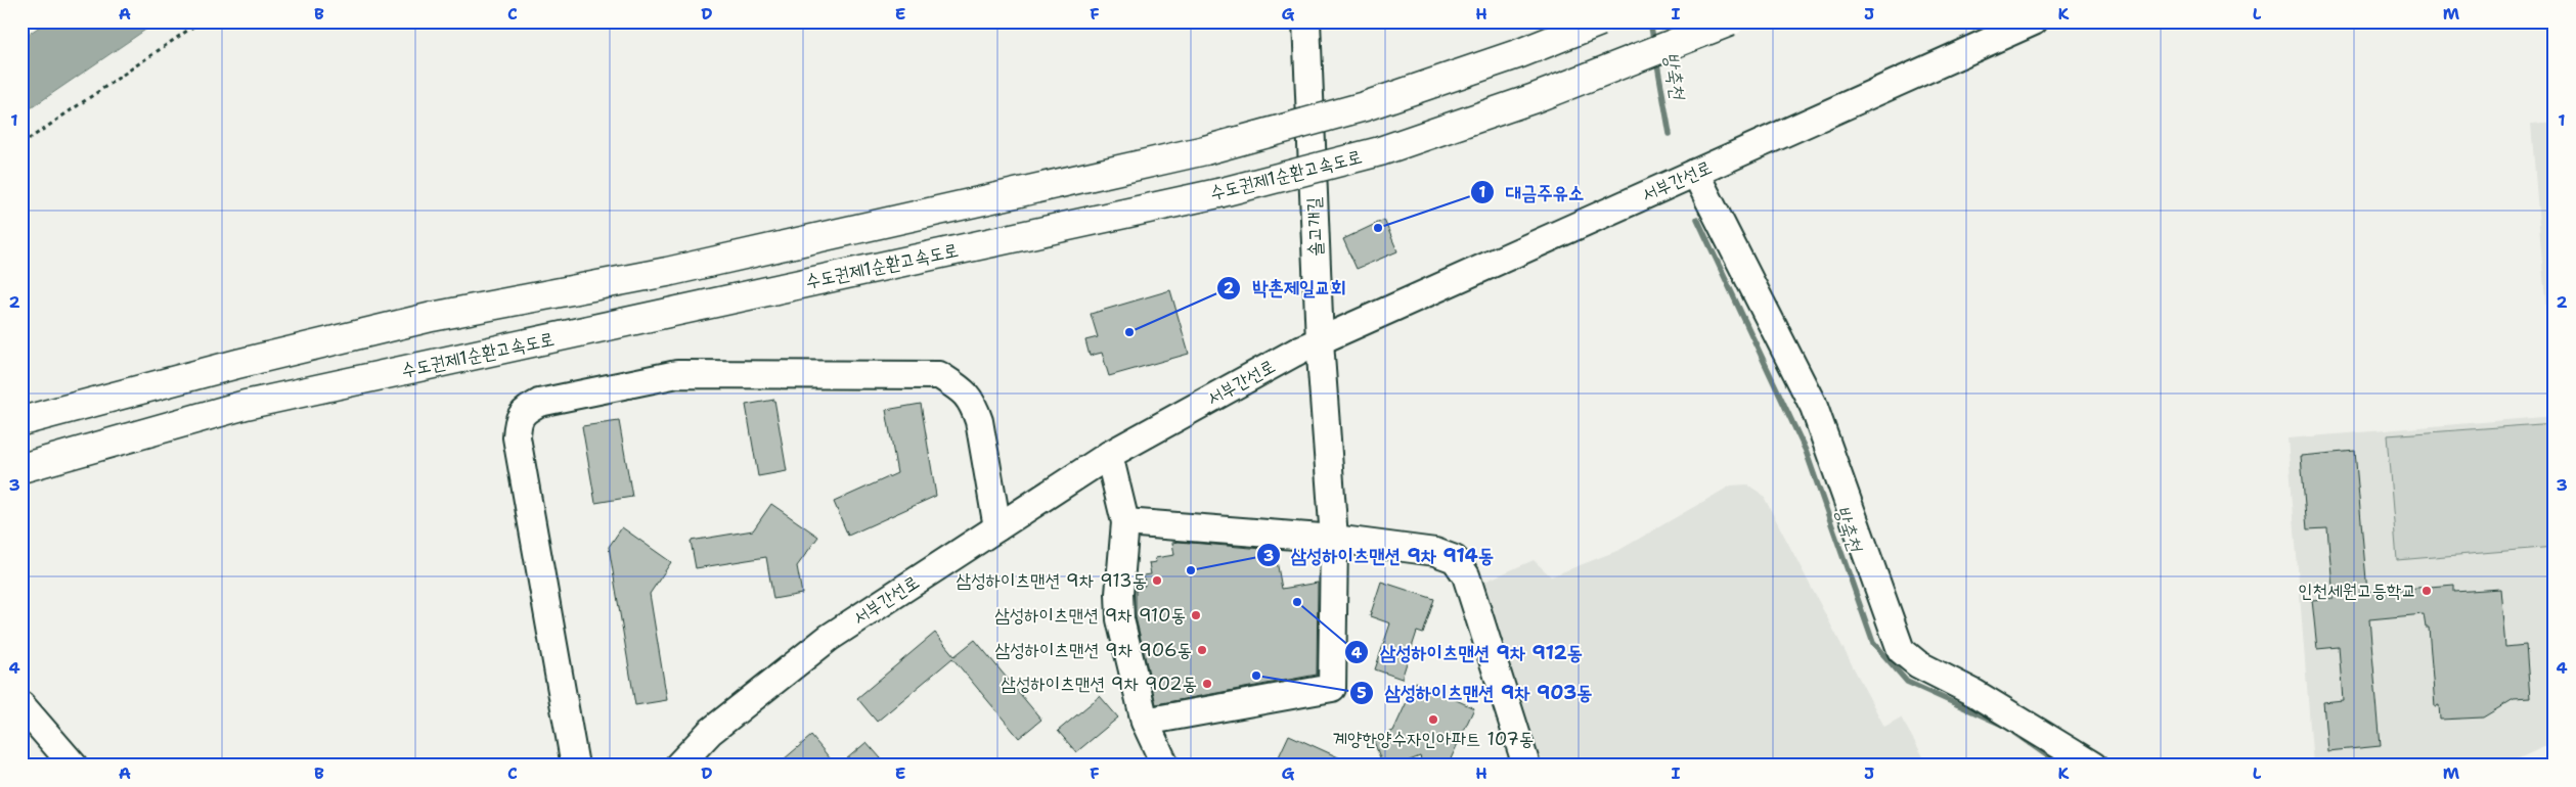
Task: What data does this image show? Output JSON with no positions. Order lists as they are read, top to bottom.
{
  "streets": {
    "highway": ["수도권제1순환고속도로"],
    "street": ["서부간선로", "솔고개길"]
  },
  "crossings": [
    ["서부간선로", "솔고개길"]
  ],
  "water": ["방축천"],
  "places": [
    "대금주유소",
    "박촌제일교회",
    "삼성하이츠맨션 9차 914동",
    "삼성하이츠맨션 9차 913동",
    "인천세원고등학교",
    "삼성하이츠맨션 9차 912동",
    "삼성하이츠맨션 9차 910동",
    "삼성하이츠맨션 9차 906동",
    "삼성하이츠맨션 9차 903동",
    "삼성하이츠맨션 9차 902동",
    "계양한양수자인아파트 107동"
  ],
  "grid": {
    "columns": [
      "A",
      "B",
      "C",
      "D",
      "E",
      "F",
      "G",
      "H",
      "I",
      "J",
      "K",
      "L",
      "M"
    ],
    "rows": [
      "1",
      "2",
      "3",
      "4"
    ]
  }
}
